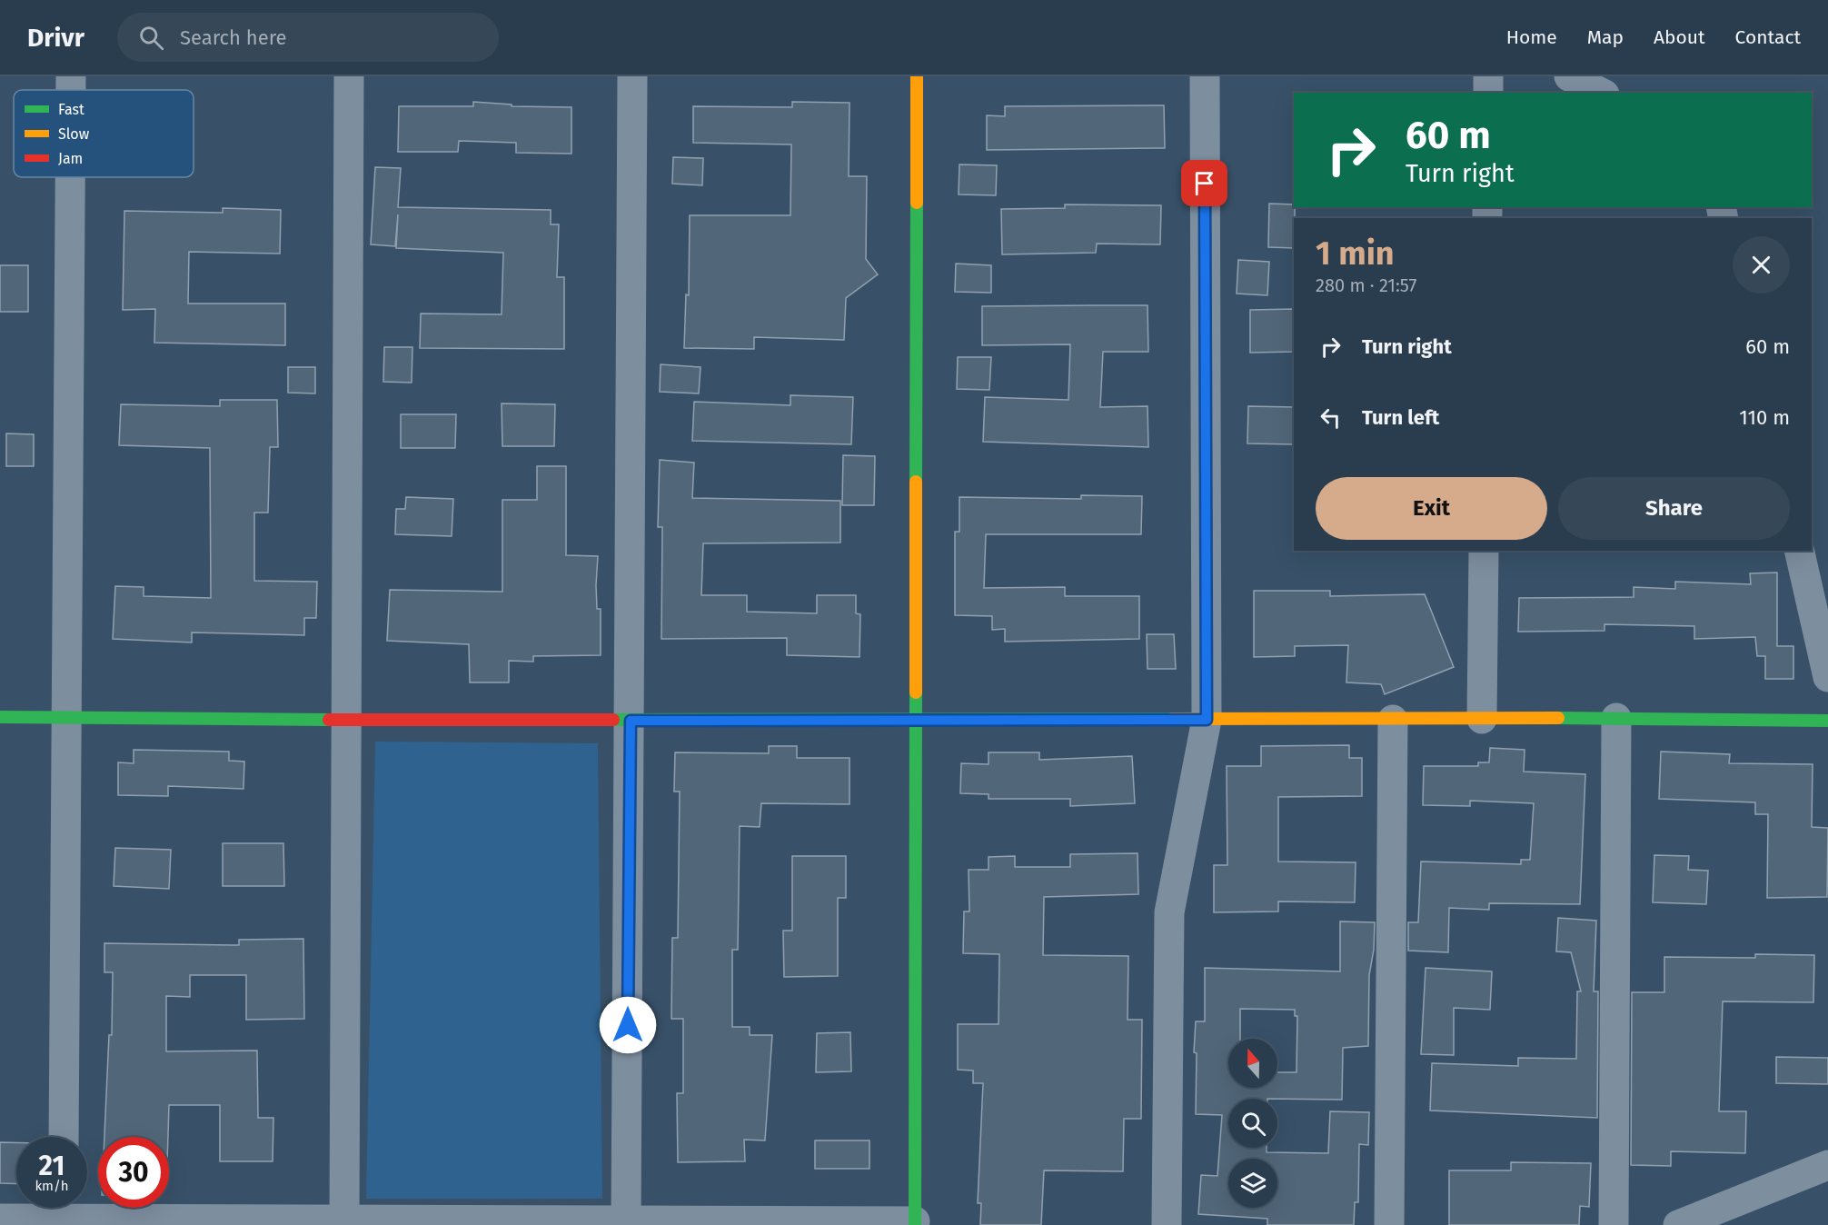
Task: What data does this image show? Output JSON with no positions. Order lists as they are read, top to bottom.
{
  "legend": ["Fast", "Slow", "Jam"],
  "north": "top",
  "page": {
    "header": "Drivr",
    "search": "Search here",
    "nav": [
      "Home",
      "Map",
      "About",
      "Contact"
    ],
    "turn": ["60 m", "Turn right"],
    "heading": ["1 min", "280 m · 21:57"],
    "list": [
      {
        "name": "Turn right",
        "value": "60 m"
      },
      {
        "name": "Turn left",
        "value": "110 m"
      }
    ],
    "buttons": ["Exit", "Share"],
    "speed": "21 km/h",
    "limit": "30"
  }
}
